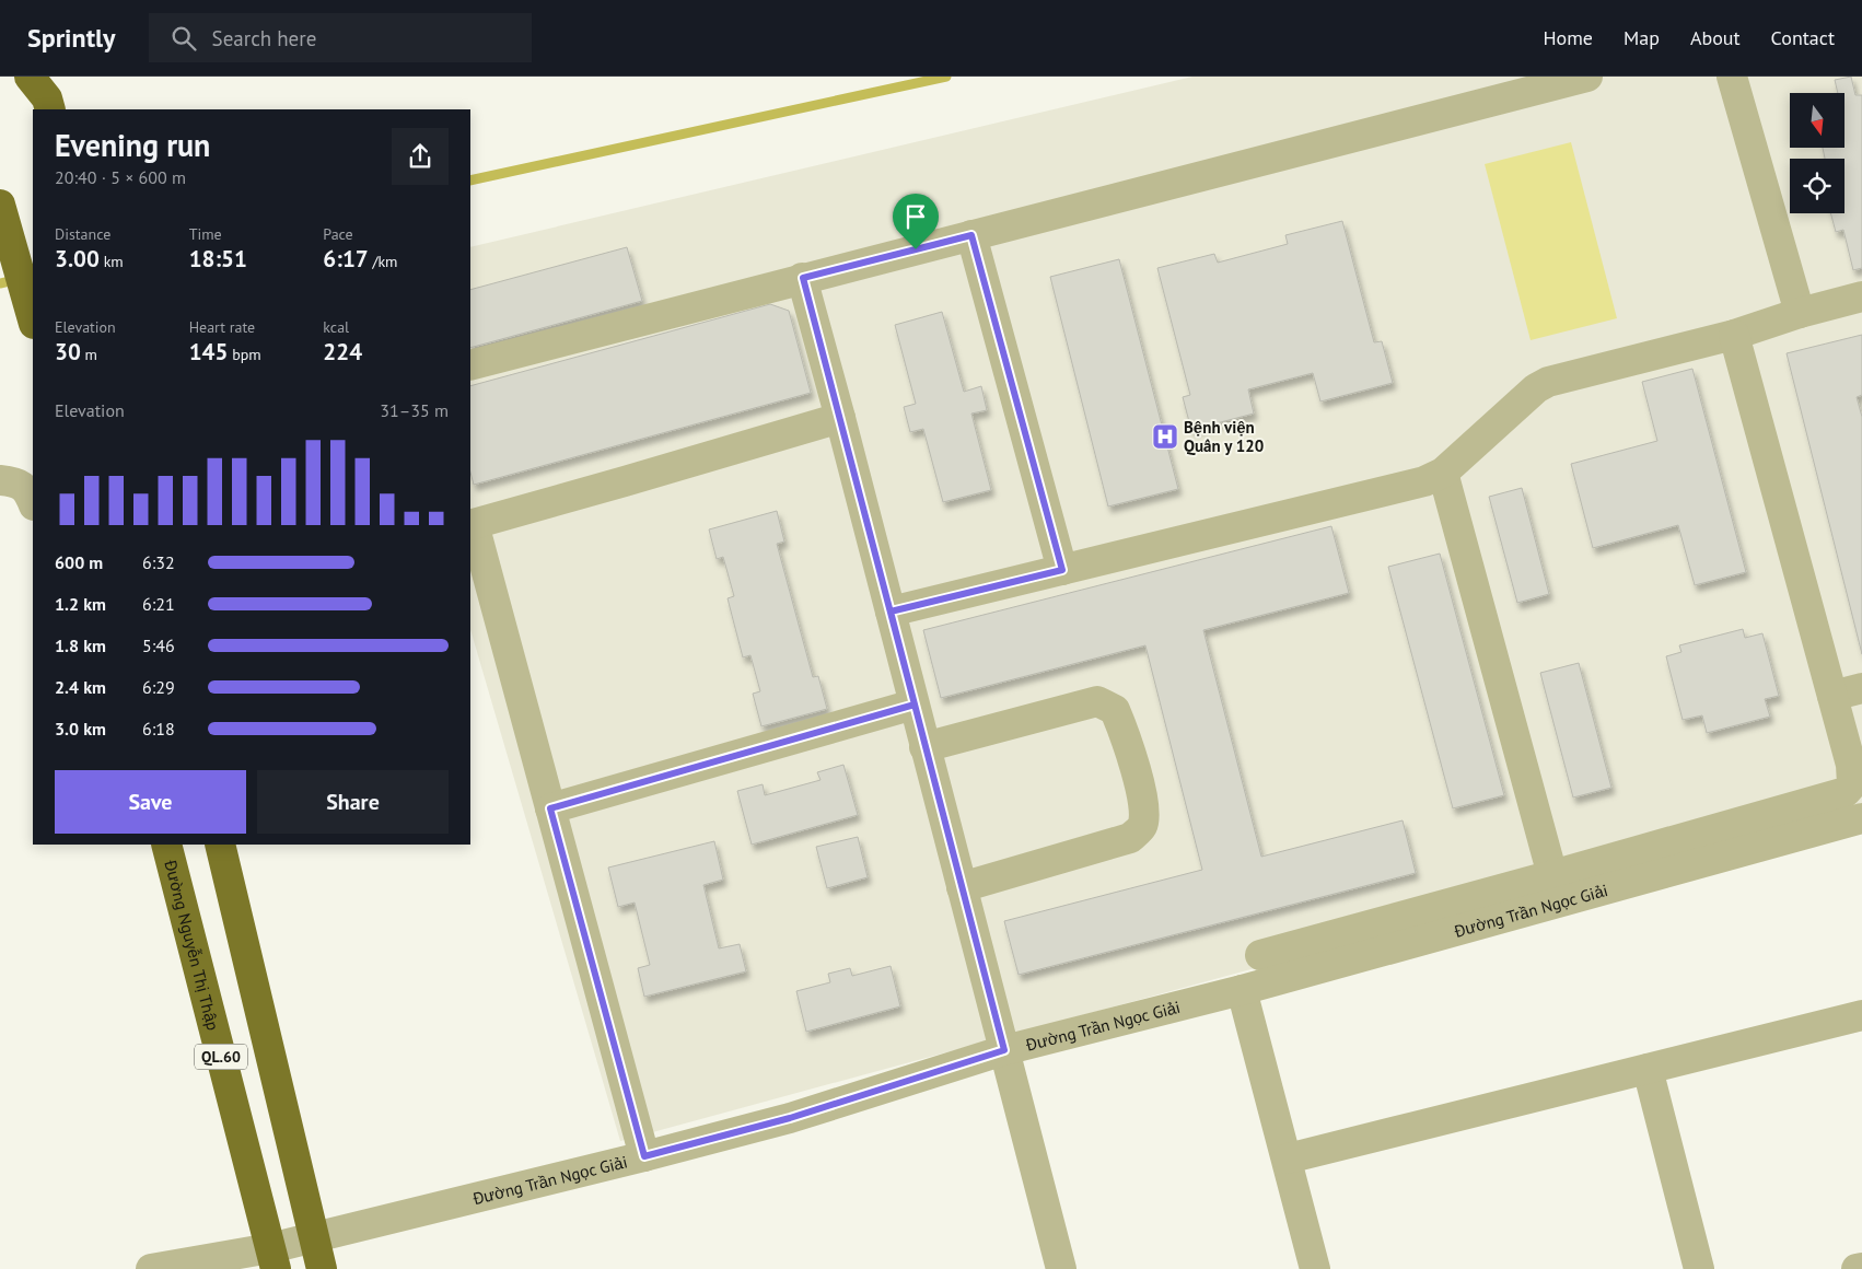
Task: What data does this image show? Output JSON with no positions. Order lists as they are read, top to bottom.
{
  "streets": {
    "highway": ["Đường Nguyễn Thị Thập", "QL.60"],
    "street": ["Đường Trần Ngọc Giải"]
  },
  "crossings": [
    ["Đường Trần Ngọc Giải", "Đường Nguyễn Thị Thập"],
    ["Đường Trần Ngọc Giải", "QL.60"]
  ],
  "places": {
    "hospital": ["Bệnh viện Quân y 120"]
  },
  "north": "bottom",
  "page": {
    "header": "Sprintly",
    "search": "Search here",
    "nav": [
      "Home",
      "Map",
      "About",
      "Contact"
    ],
    "heading": ["Evening run", "20:40 · 5 × 600 m"],
    "stats": [
      ["Distance", "3.00 km"],
      ["Time", "18:51"],
      ["Pace", "6:17 /km"],
      ["Elevation", "30 m"],
      ["Heart rate", "145 bpm"],
      ["kcal", "224"]
    ],
    "chart": ["Elevation", "31–35 m"],
    "list": [
      {
        "name": "600 m",
        "note": "6:32"
      },
      {
        "name": "1.2 km",
        "note": "6:21"
      },
      {
        "name": "1.8 km",
        "note": "5:46"
      },
      {
        "name": "2.4 km",
        "note": "6:29"
      },
      {
        "name": "3.0 km",
        "note": "6:18"
      }
    ],
    "buttons": ["Save", "Share"]
  }
}
